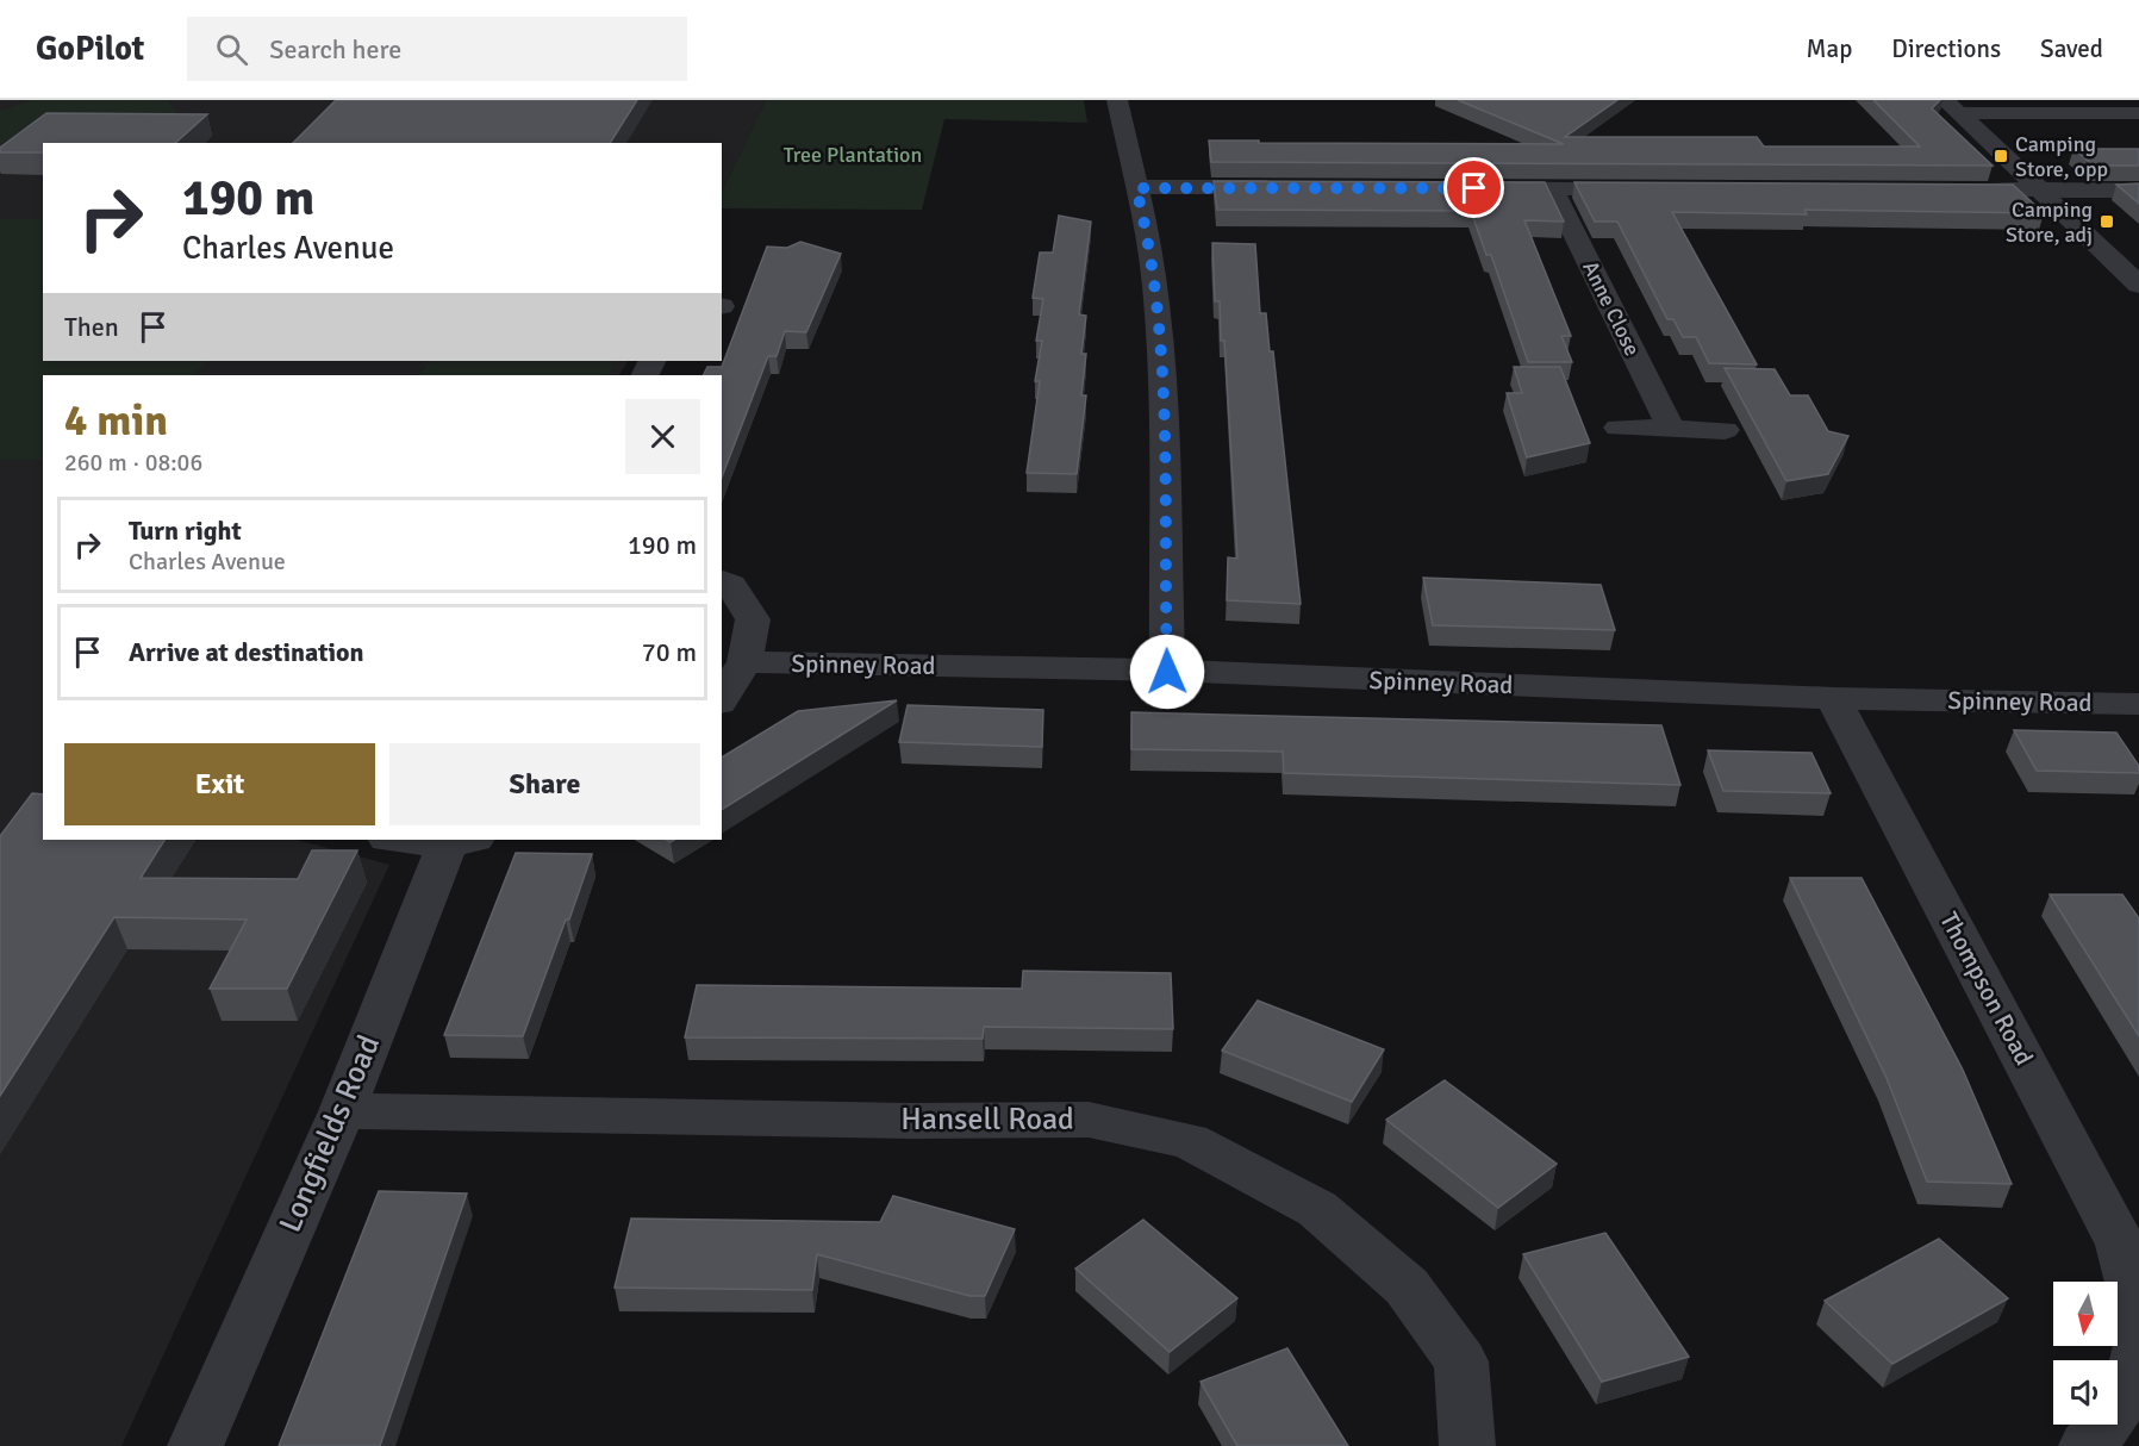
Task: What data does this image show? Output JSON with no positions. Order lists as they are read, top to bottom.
{
  "streets": {
    "street": [
      "Anne Close",
      "Spinney Road",
      "Thompson Road",
      "Hansell Road",
      "Longfields Road"
    ]
  },
  "crossings": [
    ["Spinney Road", "Thompson Road"],
    ["Hansell Road", "Longfields Road"]
  ],
  "parks": ["Tree Plantation"],
  "places": {
    "transit": ["Camping Store, opp", "Camping Store, adj"]
  },
  "north": "bottom",
  "page": {
    "header": "GoPilot",
    "search": "Search here",
    "nav": ["Map", "Directions", "Saved"],
    "turn": ["190 m", "Charles Avenue"],
    "then": "Then",
    "heading": ["4 min", "260 m · 08:06"],
    "list": [
      {
        "name": "Turn right",
        "note": "Charles Avenue",
        "value": "190 m"
      },
      {
        "name": "Arrive at destination",
        "value": "70 m"
      }
    ],
    "buttons": ["Exit", "Share"]
  }
}
